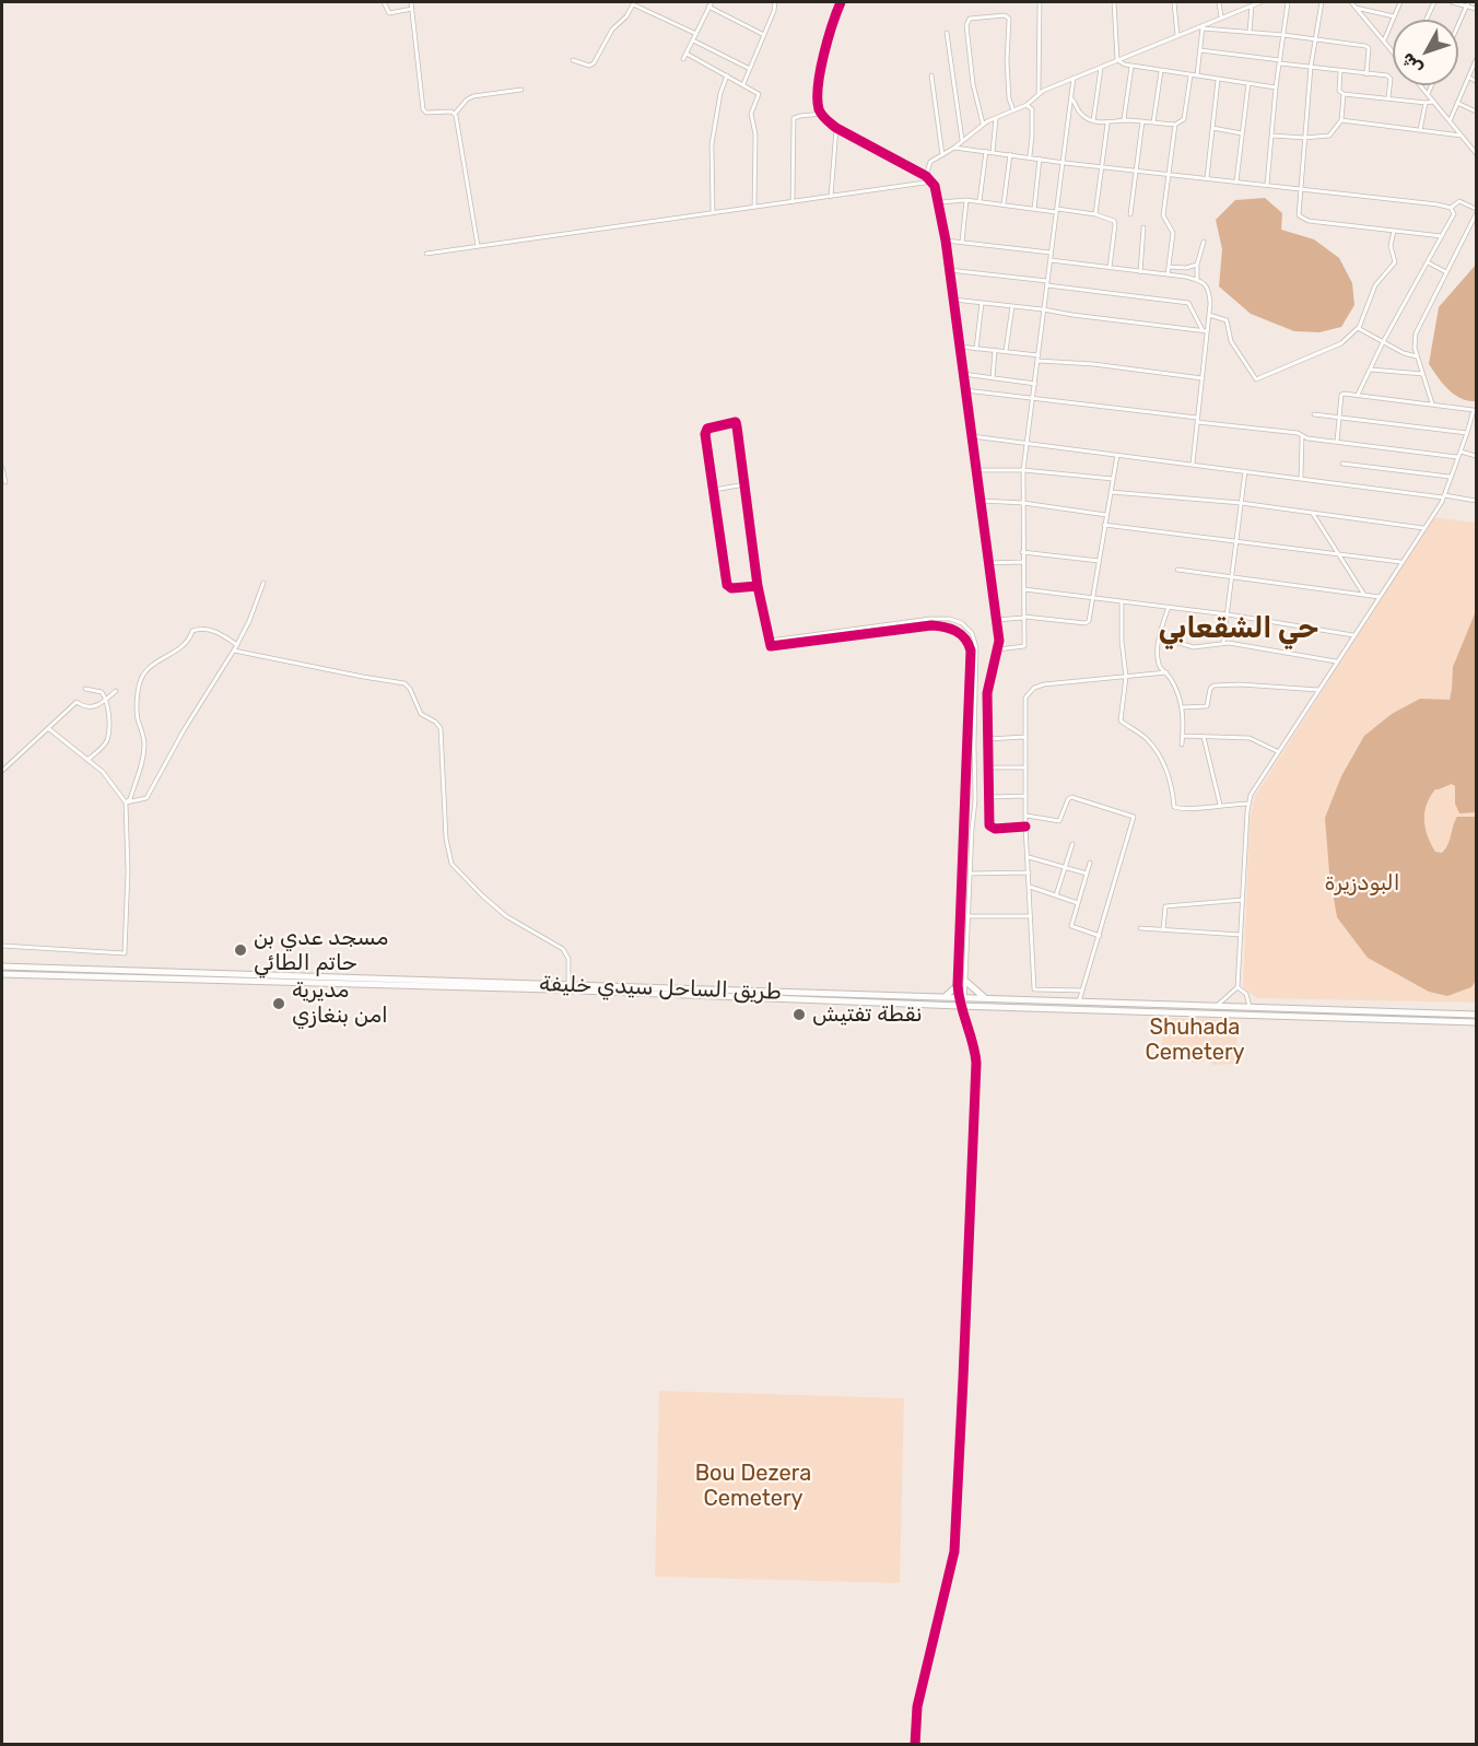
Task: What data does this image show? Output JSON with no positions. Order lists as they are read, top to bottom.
{
  "streets": {
    "highway": ["طريق الساحل سيدي خليفة"]
  },
  "districts": ["حي الشقعابي"],
  "parks": ["البودزيرة", "Shuhada Cemetery", "Bou Dezera Cemetery"],
  "places": ["مسجد عدي بن حاتم الطائي", "مديرية امن بنغازي", "نقطة تفتيش"],
  "north": "bottom left"
}
